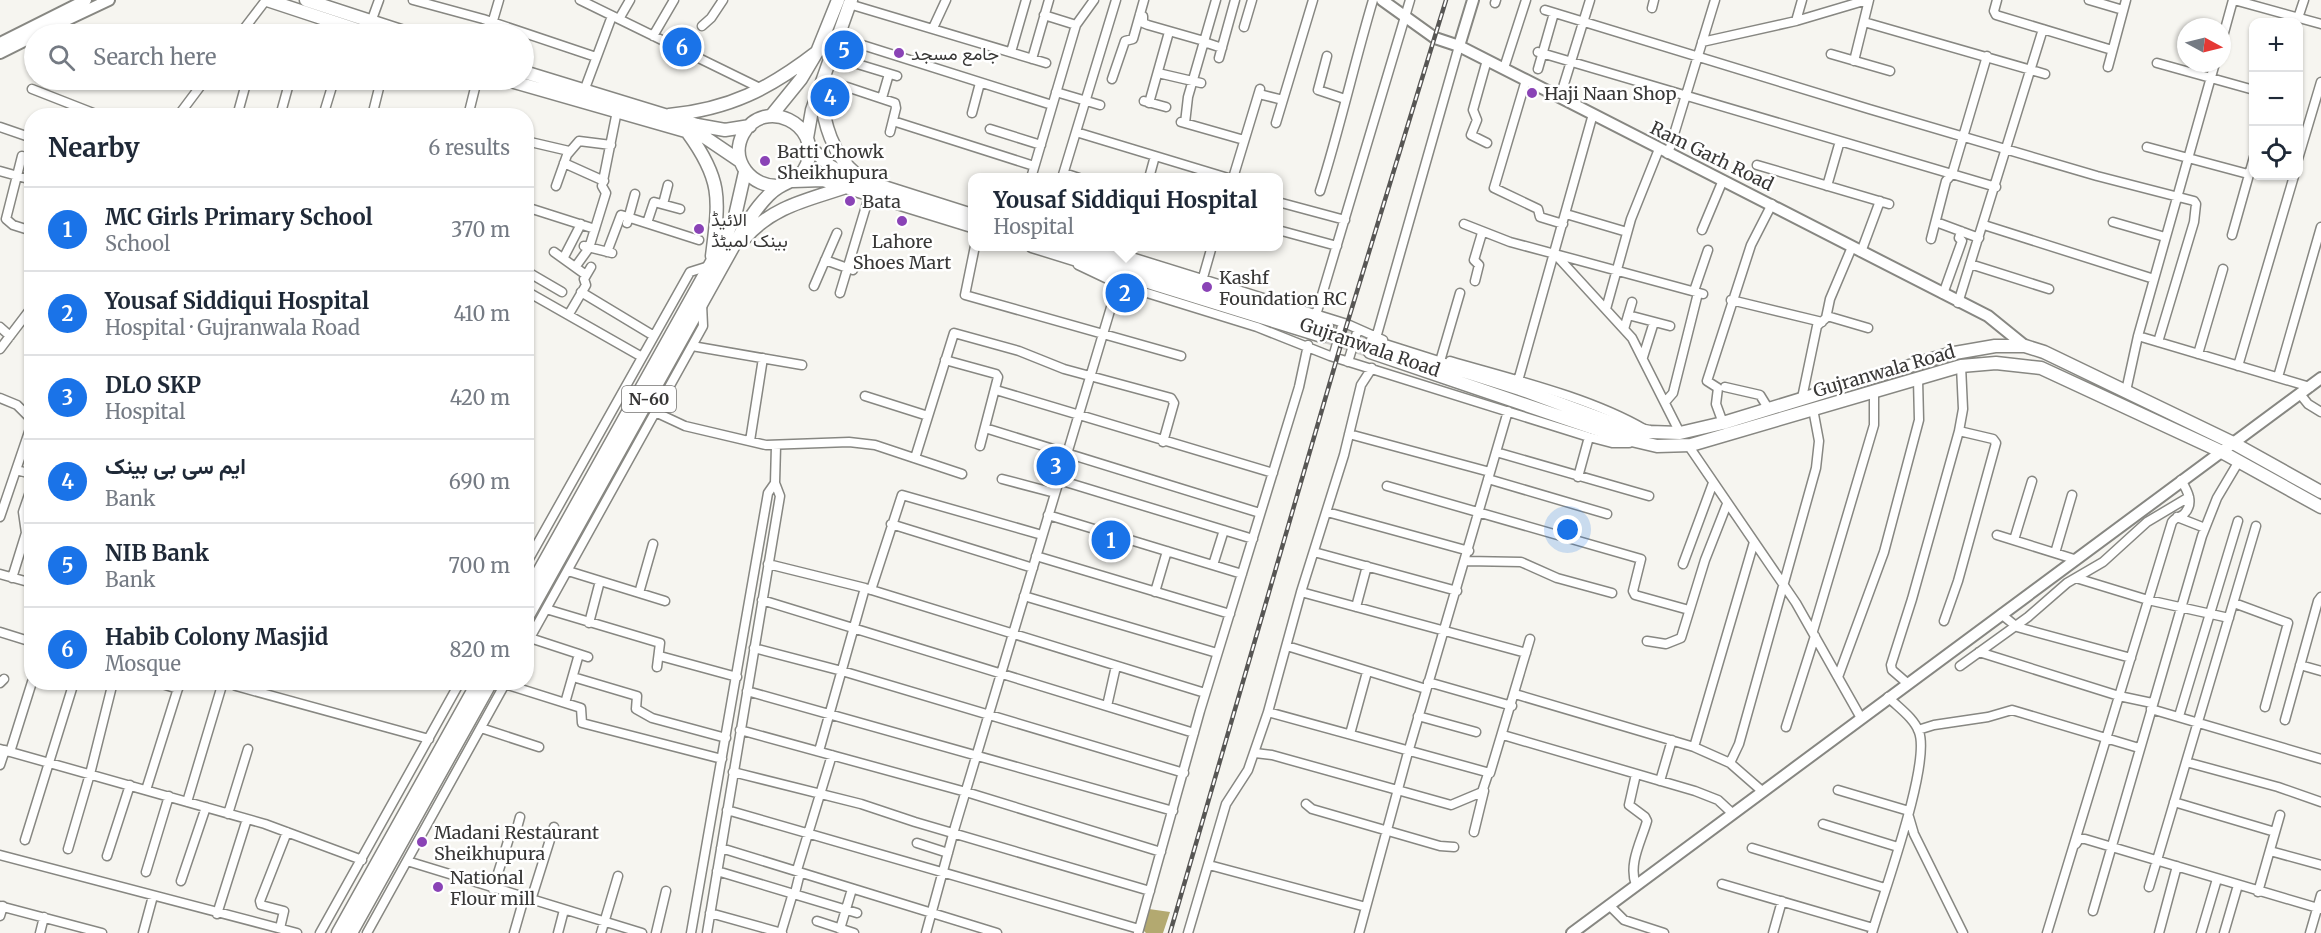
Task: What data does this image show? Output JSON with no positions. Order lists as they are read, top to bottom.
{
  "streets": {
    "highway": ["Gujranwala Road", "N-60"],
    "main road": ["Ram Garh Road"]
  },
  "crossings": [
    ["Ram Garh Road", "Gujranwala Road"]
  ],
  "places": [
    "جامع مسجد",
    "Haji Naan Shop",
    "Batti Chowk Sheikhupura",
    "Bata",
    "Lahore Shoes Mart",
    "الائیڈ بینک لمیٹڈ",
    "Kashf Foundation RC",
    "Madani Restaurant Sheikhupura",
    "National Flour mill"
  ],
  "north": "right",
  "page": {
    "map_buttons": ["+", "−"],
    "search": "Search here",
    "pins": [
      "6",
      "5",
      "4",
      "2",
      "3",
      "1"
    ],
    "heading": ["Nearby", "6 results"],
    "popup": ["Yousaf Siddiqui Hospital", "Hospital"],
    "list": [
      {
        "mark": "1",
        "name": "MC Girls Primary School",
        "note": "School",
        "value": "370 m"
      },
      {
        "mark": "2",
        "name": "Yousaf Siddiqui Hospital",
        "note": "Hospital · Gujranwala Road",
        "value": "410 m"
      },
      {
        "mark": "3",
        "name": "DLO SKP",
        "note": "Hospital",
        "value": "420 m"
      },
      {
        "mark": "4",
        "name": "ایم سی بی بینک",
        "note": "Bank",
        "value": "690 m"
      },
      {
        "mark": "5",
        "name": "NIB Bank",
        "note": "Bank",
        "value": "700 m"
      },
      {
        "mark": "6",
        "name": "Habib Colony Masjid",
        "note": "Mosque",
        "value": "820 m"
      }
    ]
  }
}
